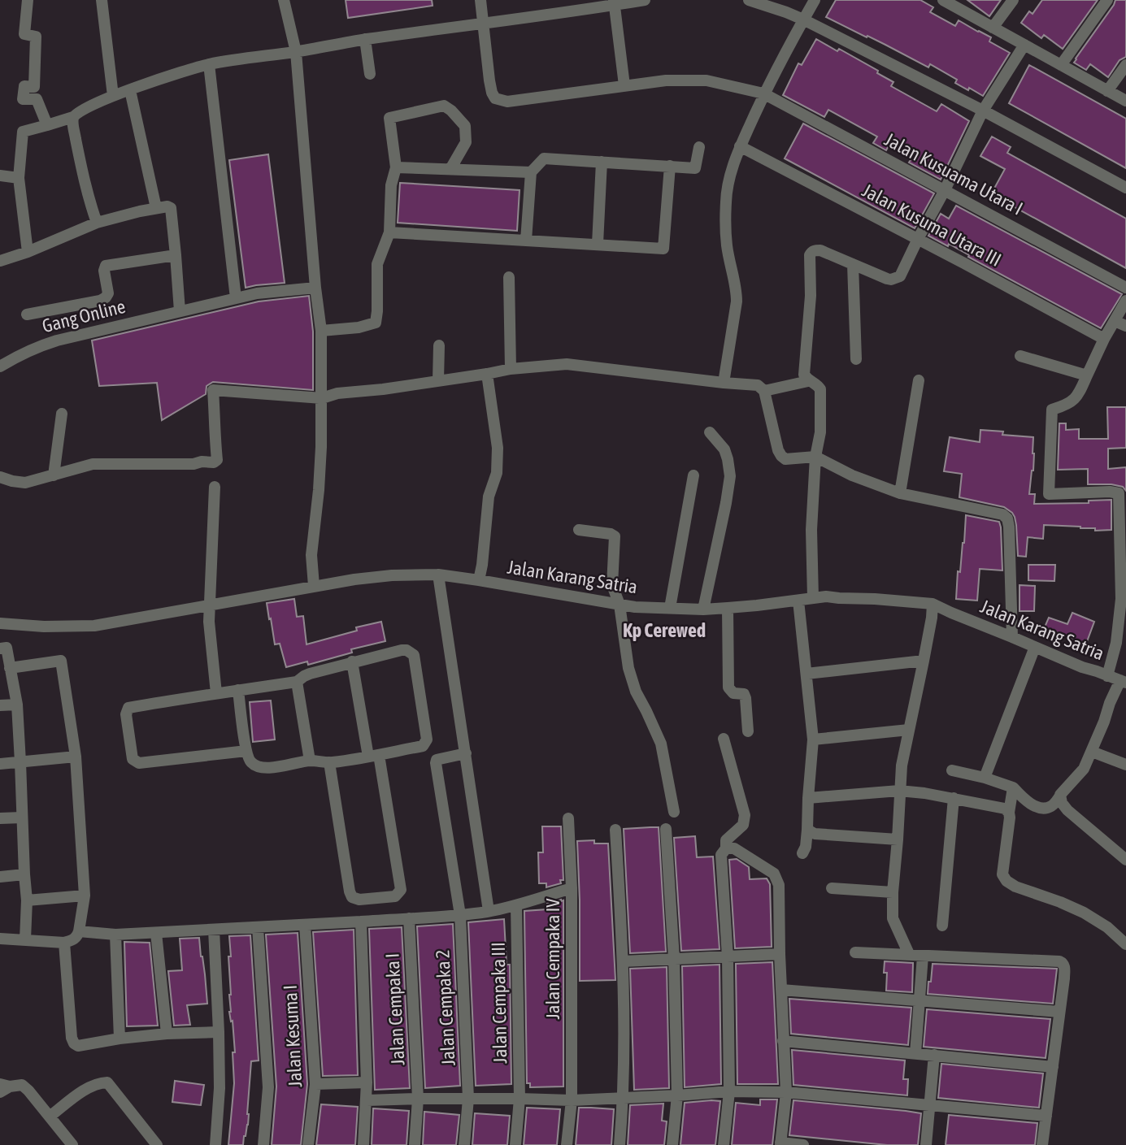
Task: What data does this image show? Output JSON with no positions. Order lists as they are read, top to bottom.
{
  "streets": {
    "street": [
      "Jalan Kusuama Utara I",
      "Jalan Kusuma Utara III",
      "Gang Online",
      "Jalan Karang Satria",
      "Jalan Cempaka IV",
      "Jalan Cempaka III",
      "Jalan Cempaka 2",
      "Jalan Cempaka I",
      "Jalan Kesuma I"
    ]
  },
  "districts": ["Kp Cerewed"]
}
